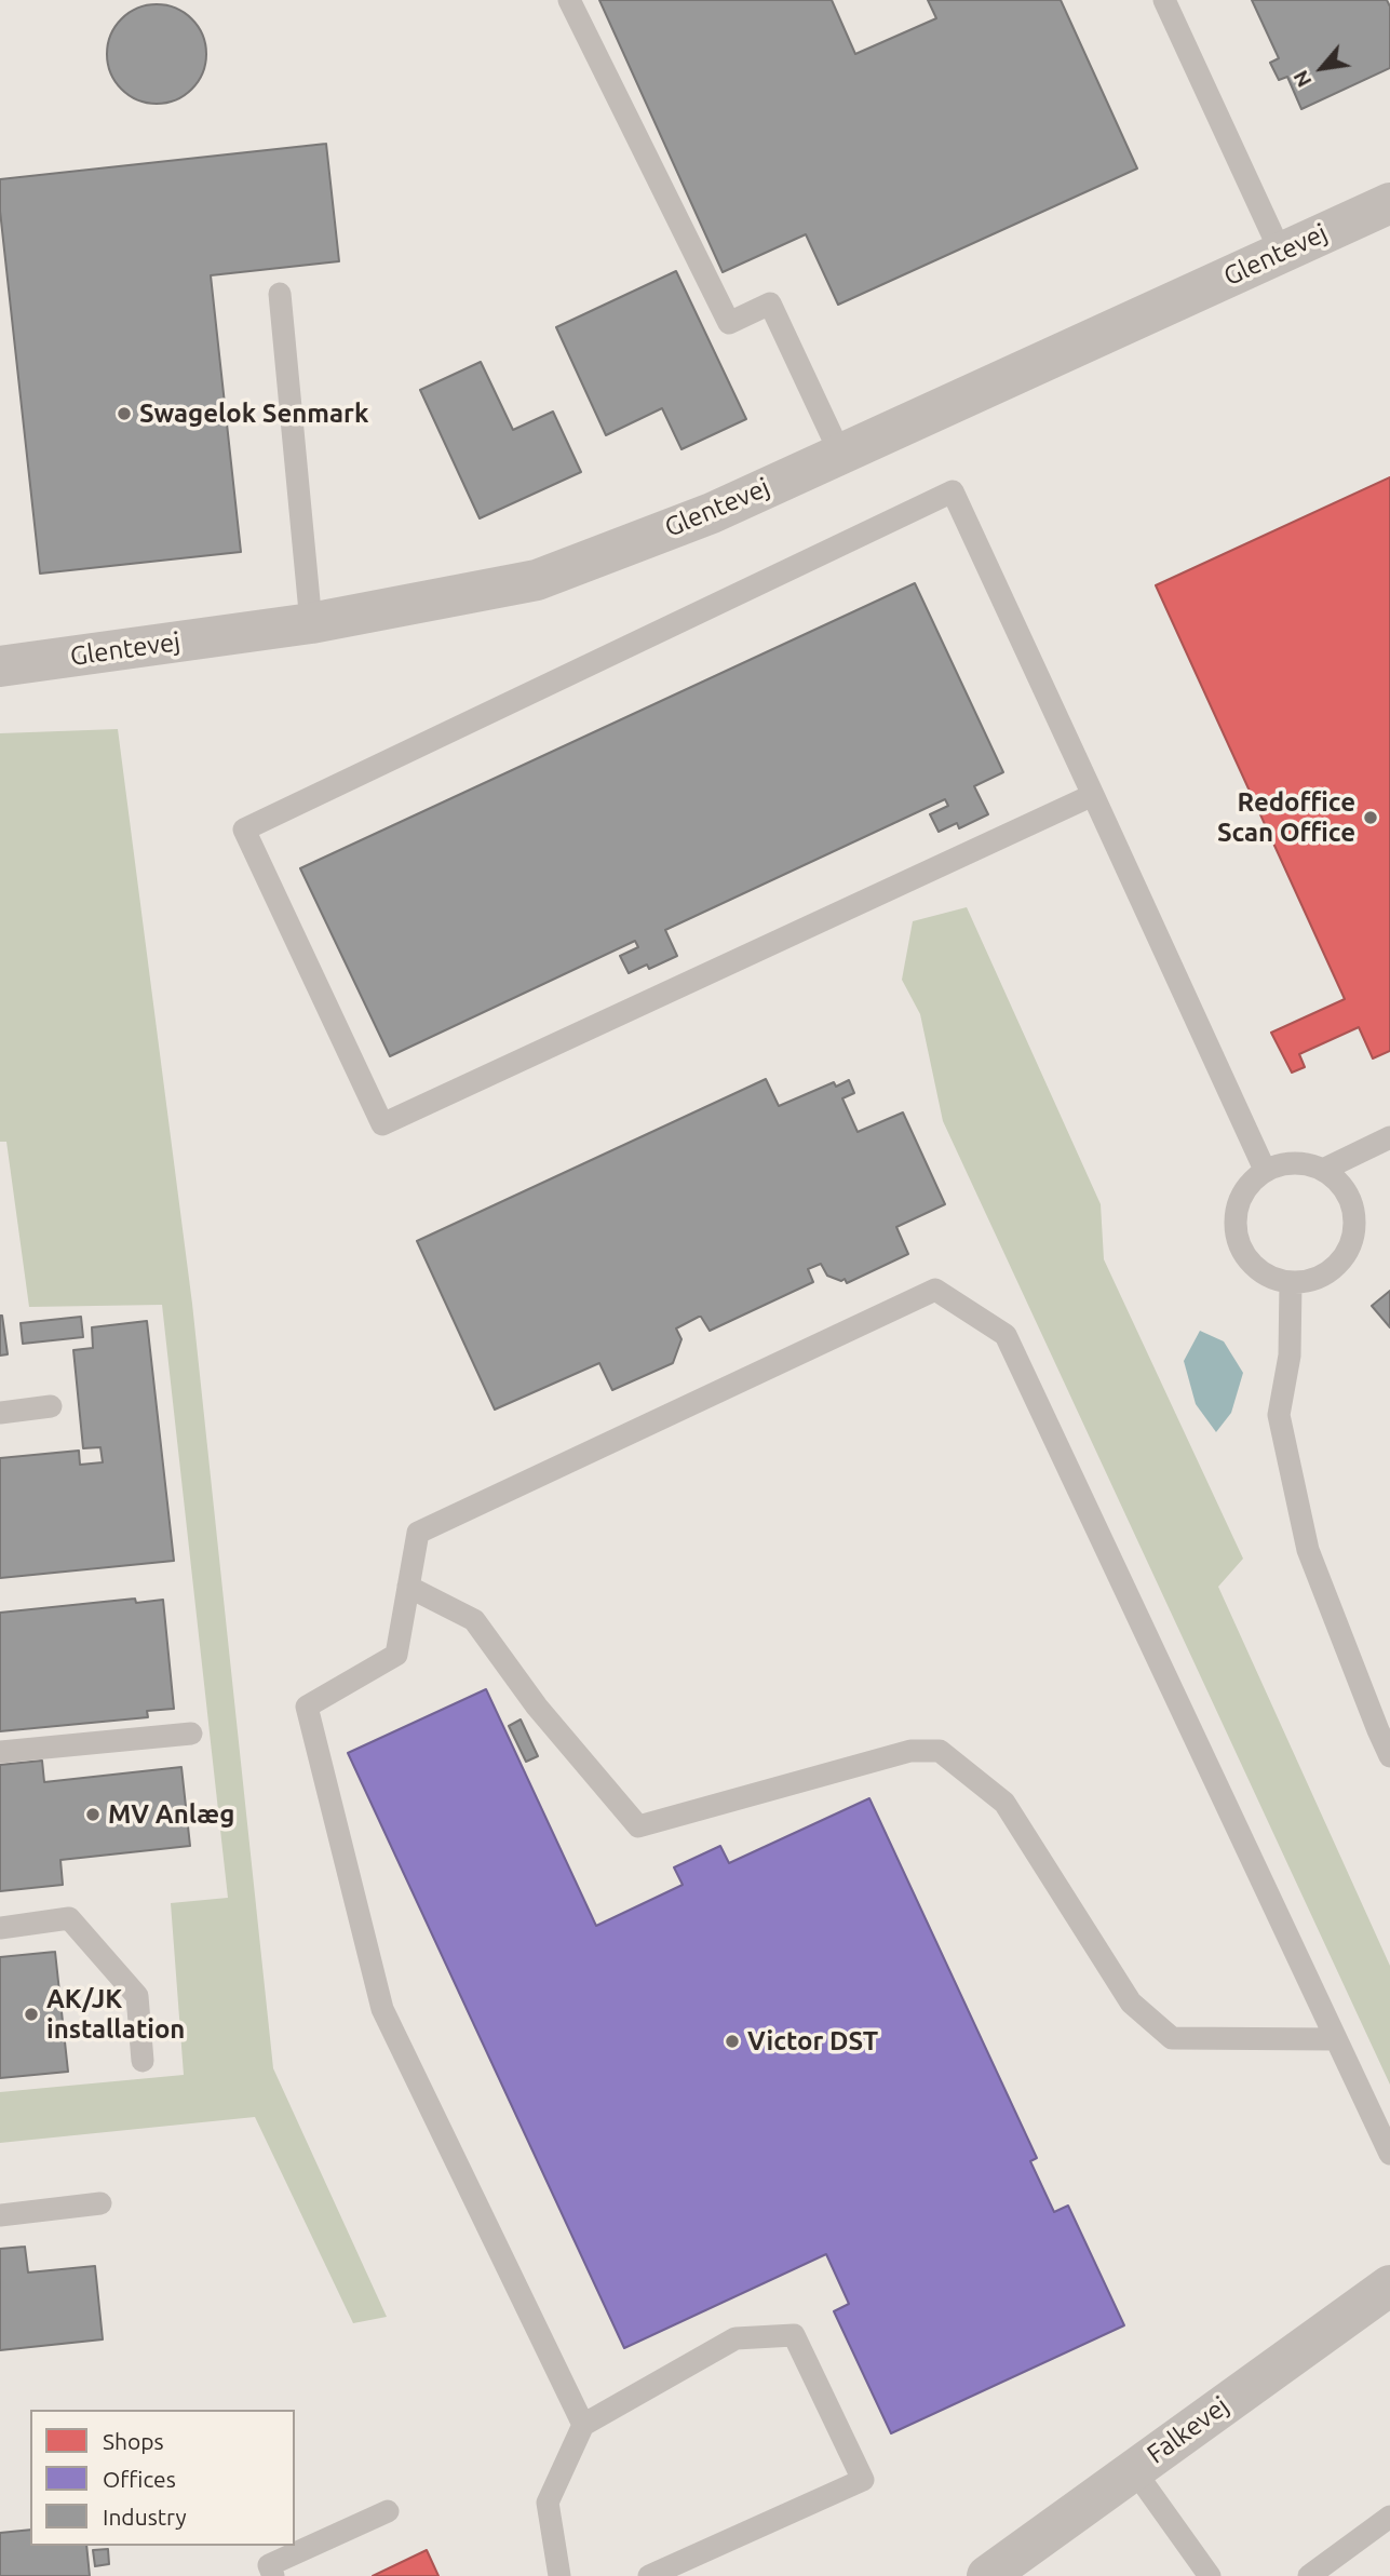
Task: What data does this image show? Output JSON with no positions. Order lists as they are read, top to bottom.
{
  "streets": {
    "street": ["Glentevej", "Falkevej"]
  },
  "places": [
    "Swagelok Senmark",
    "Redoffice Scan Office",
    "MV Anlæg",
    "AK/JK installation",
    "Victor DST"
  ],
  "legend": ["Shops", "Offices", "Industry"],
  "north": "bottom left"
}
